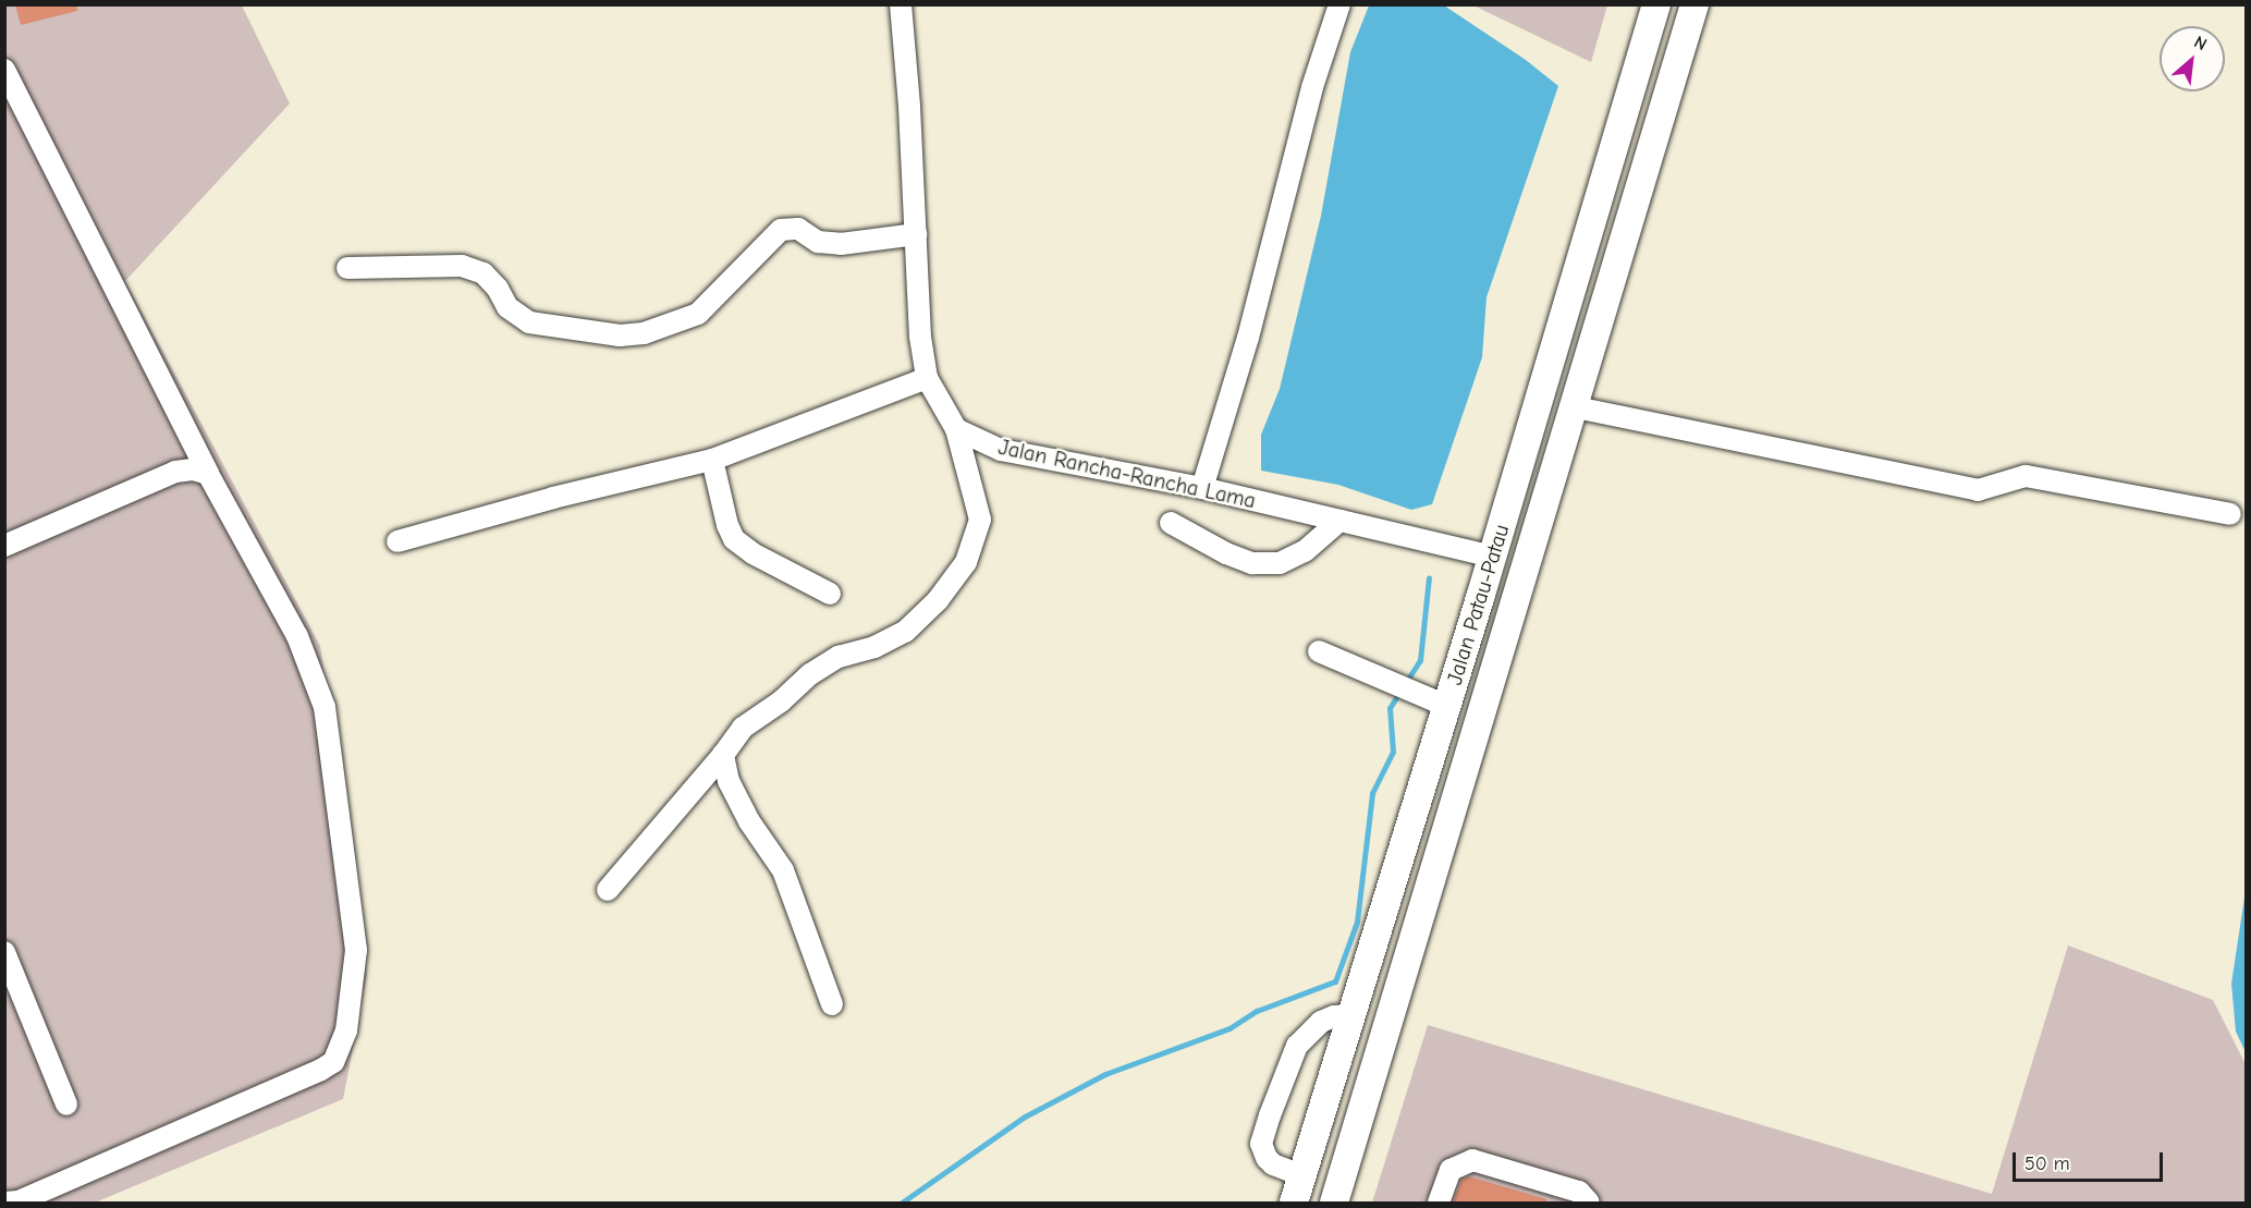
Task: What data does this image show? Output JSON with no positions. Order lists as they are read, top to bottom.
{
  "streets": {
    "main road": ["Jalan Patau-Patau"],
    "street": ["Jalan Rancha-Rancha Lama"]
  },
  "crossings": [
    ["Jalan Rancha-Rancha Lama", "Jalan Patau-Patau"]
  ],
  "scale_bar": "50 m",
  "north": "top right"
}
